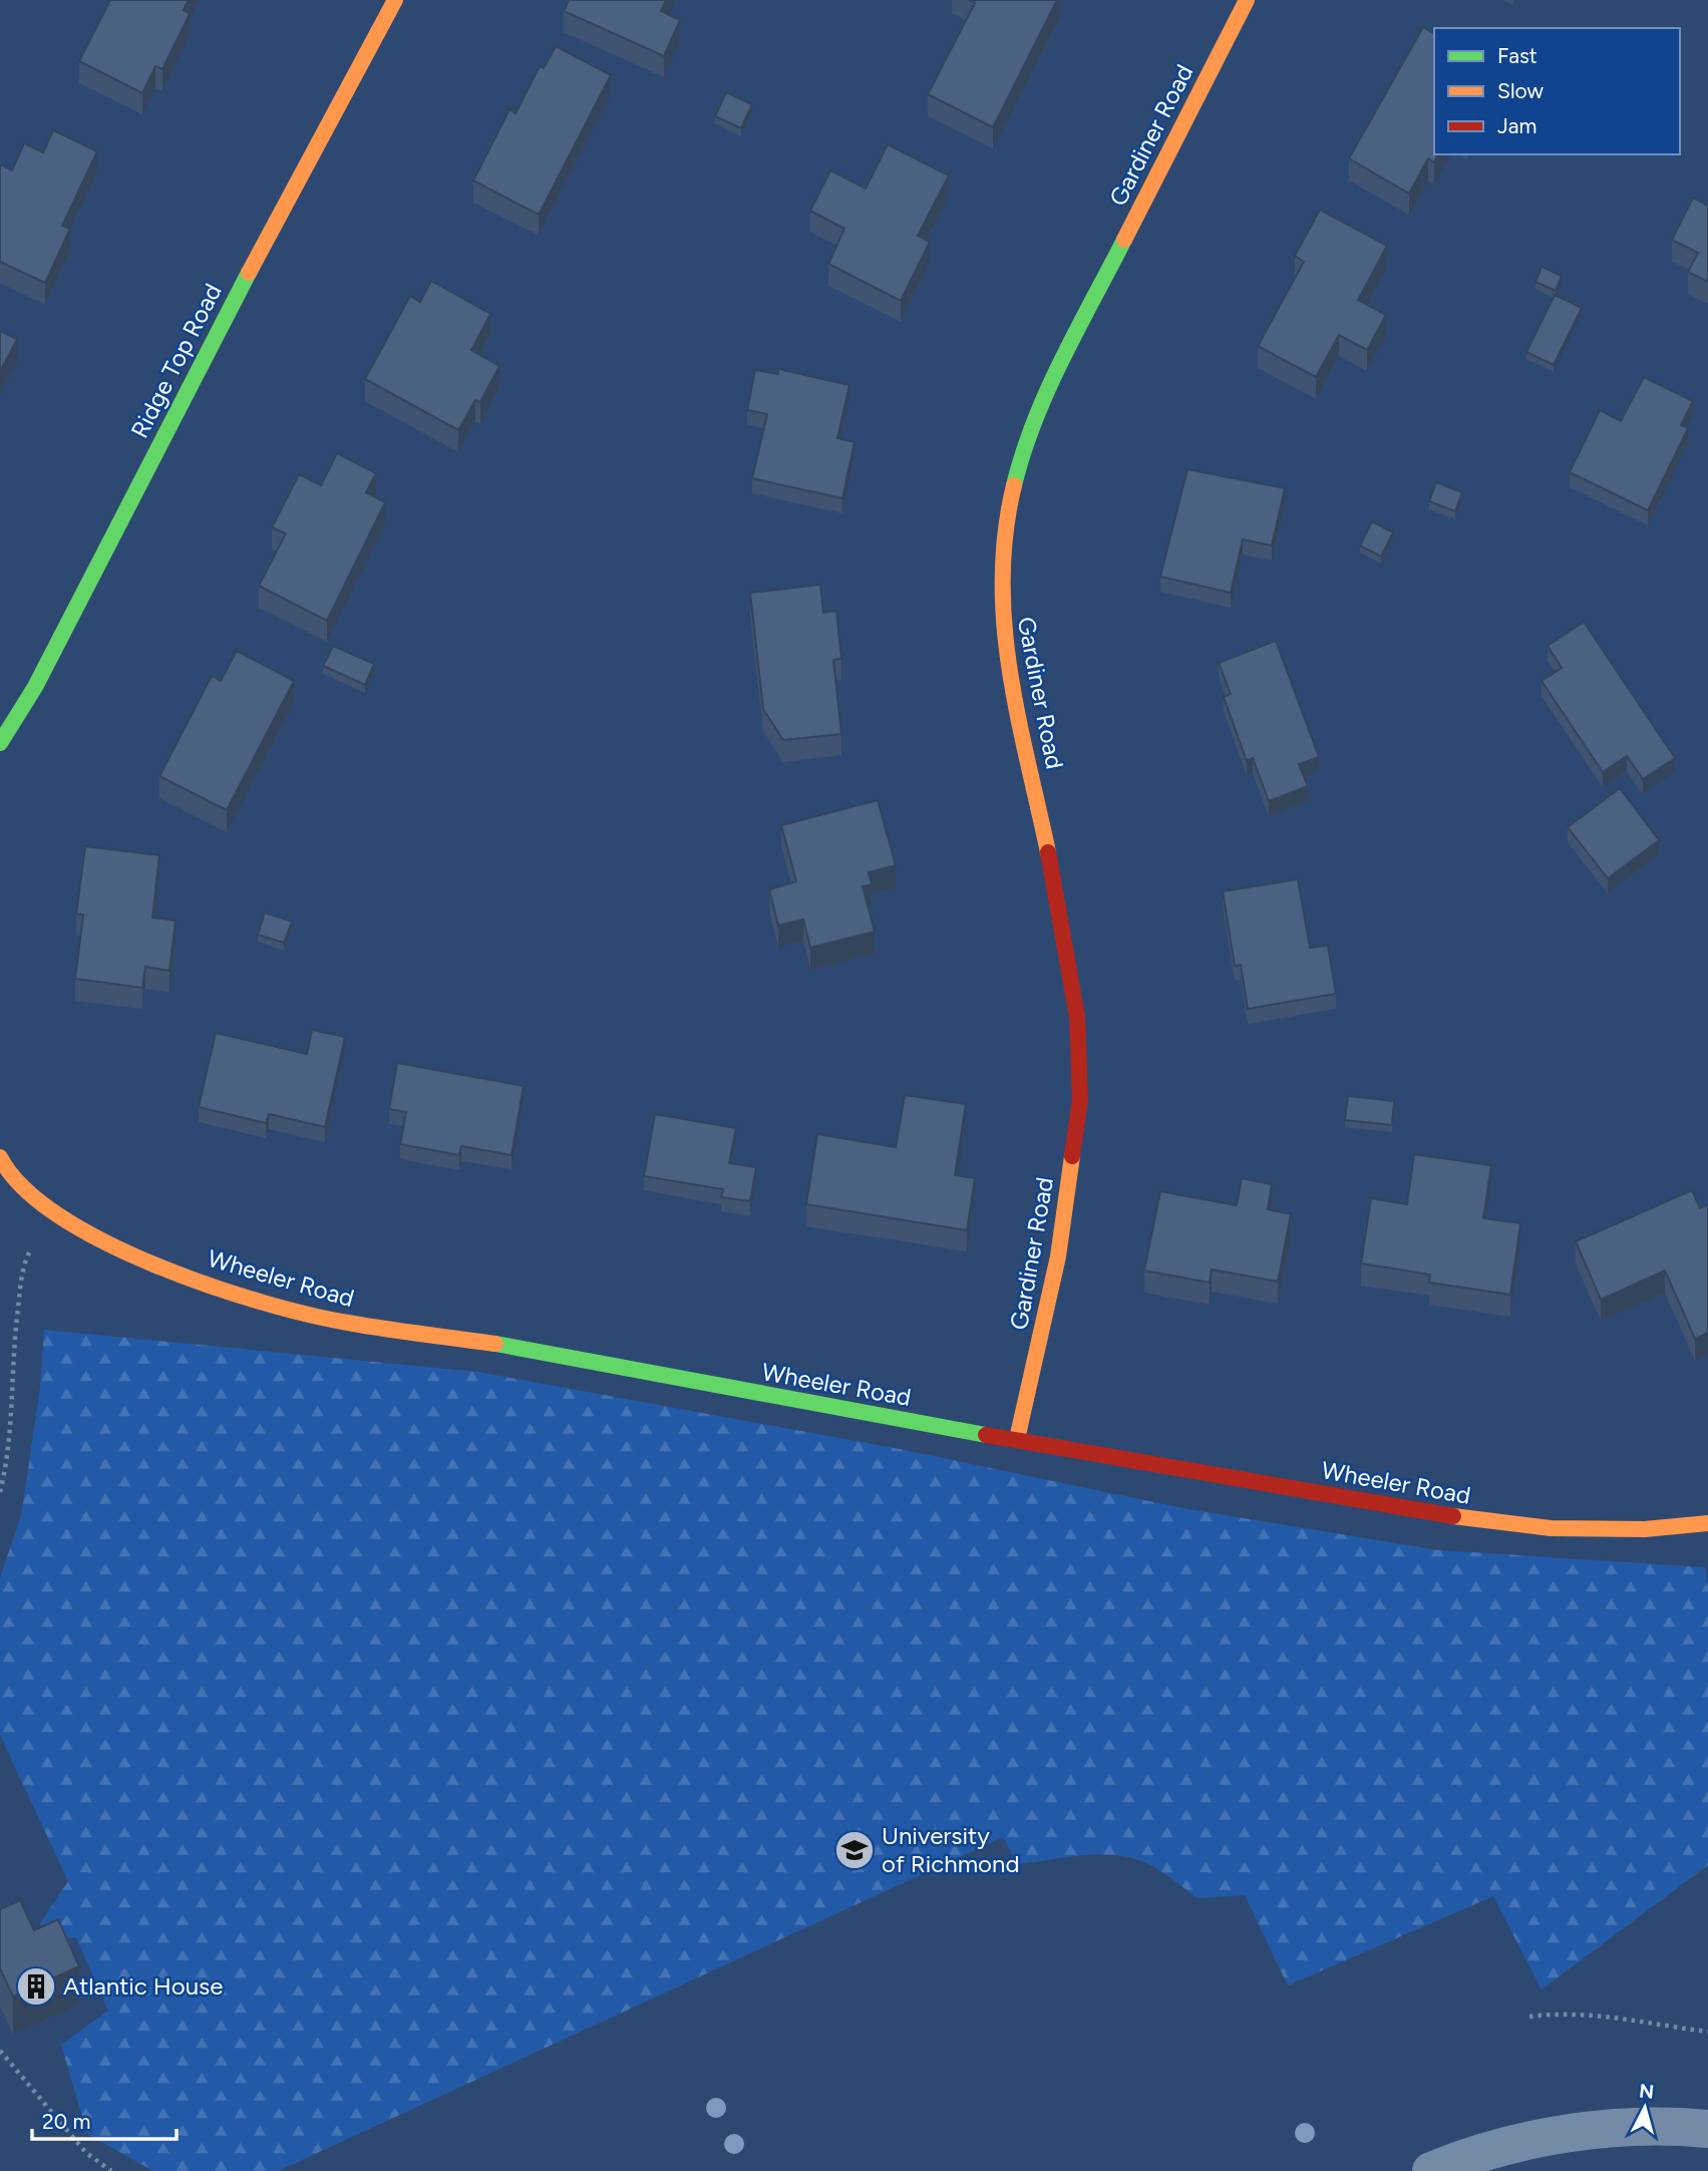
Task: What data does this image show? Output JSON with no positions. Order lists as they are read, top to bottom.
{
  "streets": {
    "street": ["Gardiner Road", "Ridge Top Road", "Wheeler Road"]
  },
  "crossings": [
    ["Gardiner Road", "Wheeler Road"]
  ],
  "places": {
    "school or university": ["University of Richmond"],
    "building": ["Atlantic House"]
  },
  "legend": ["Fast", "Slow", "Jam"],
  "scale_bar": "20 m",
  "north": "top"
}
